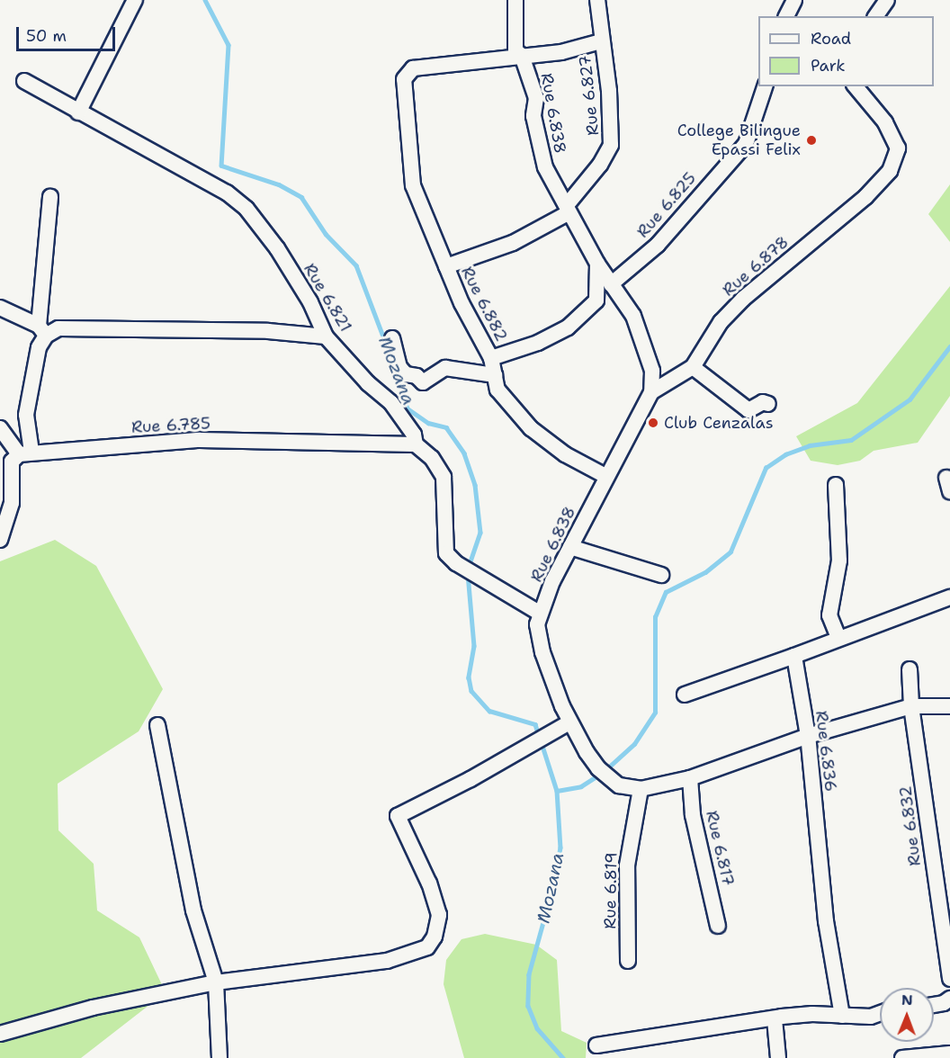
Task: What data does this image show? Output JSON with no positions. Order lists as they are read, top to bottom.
{
  "streets": {
    "street": [
      "Rue 6.827",
      "Rue 6.838",
      "Rue 6.825",
      "Rue 6.878",
      "Rue 6.821",
      "Rue 6.882",
      "Rue 6.785",
      "Rue 6.836",
      "Rue 6.832",
      "Rue 6.817",
      "Rue 6.819"
    ]
  },
  "crossings": [
    ["Rue 6.827", "Rue 6.838"],
    ["Rue 6.838", "Rue 6.825"],
    ["Rue 6.838", "Rue 6.878"],
    ["Rue 6.838", "Rue 6.821"],
    ["Rue 6.838", "Rue 6.882"],
    ["Rue 6.838", "Rue 6.836"],
    ["Rue 6.838", "Rue 6.832"],
    ["Rue 6.838", "Rue 6.817"],
    ["Rue 6.838", "Rue 6.819"],
    ["Rue 6.821", "Rue 6.785"]
  ],
  "water": ["Mozana"],
  "places": ["College Bilingue Epassi Felix", "Club Cenzalas"],
  "legend": ["Road", "Park"],
  "scale_bar": "50 m",
  "north": "top"
}
